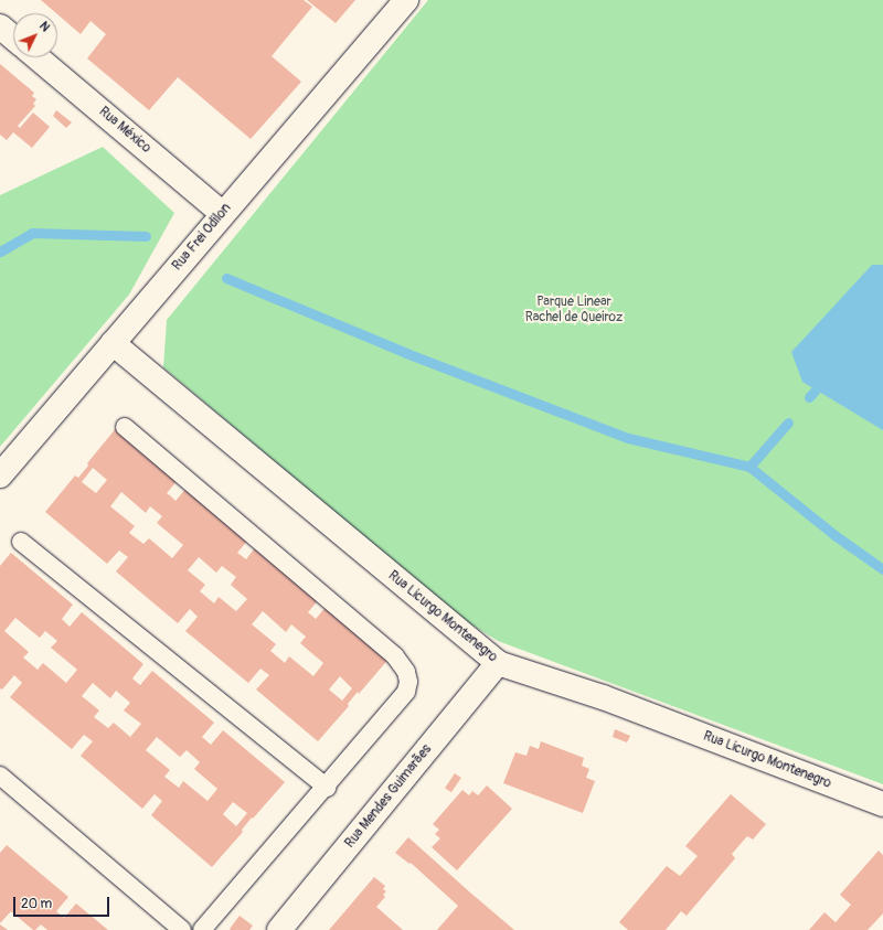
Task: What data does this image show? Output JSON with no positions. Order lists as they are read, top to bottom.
{
  "streets": {
    "street": [
      "Rua México",
      "Rua Frei Odilon",
      "Rua Licurgo Montenegro",
      "Rua Mendes Guimarães"
    ]
  },
  "crossings": [
    ["Rua México", "Rua Frei Odilon"],
    ["Rua Frei Odilon", "Rua Licurgo Montenegro"],
    ["Rua Licurgo Montenegro", "Rua Mendes Guimarães"]
  ],
  "parks": ["Parque Linear Rachel de Queiroz"],
  "scale_bar": "20 m",
  "north": "top right"
}
